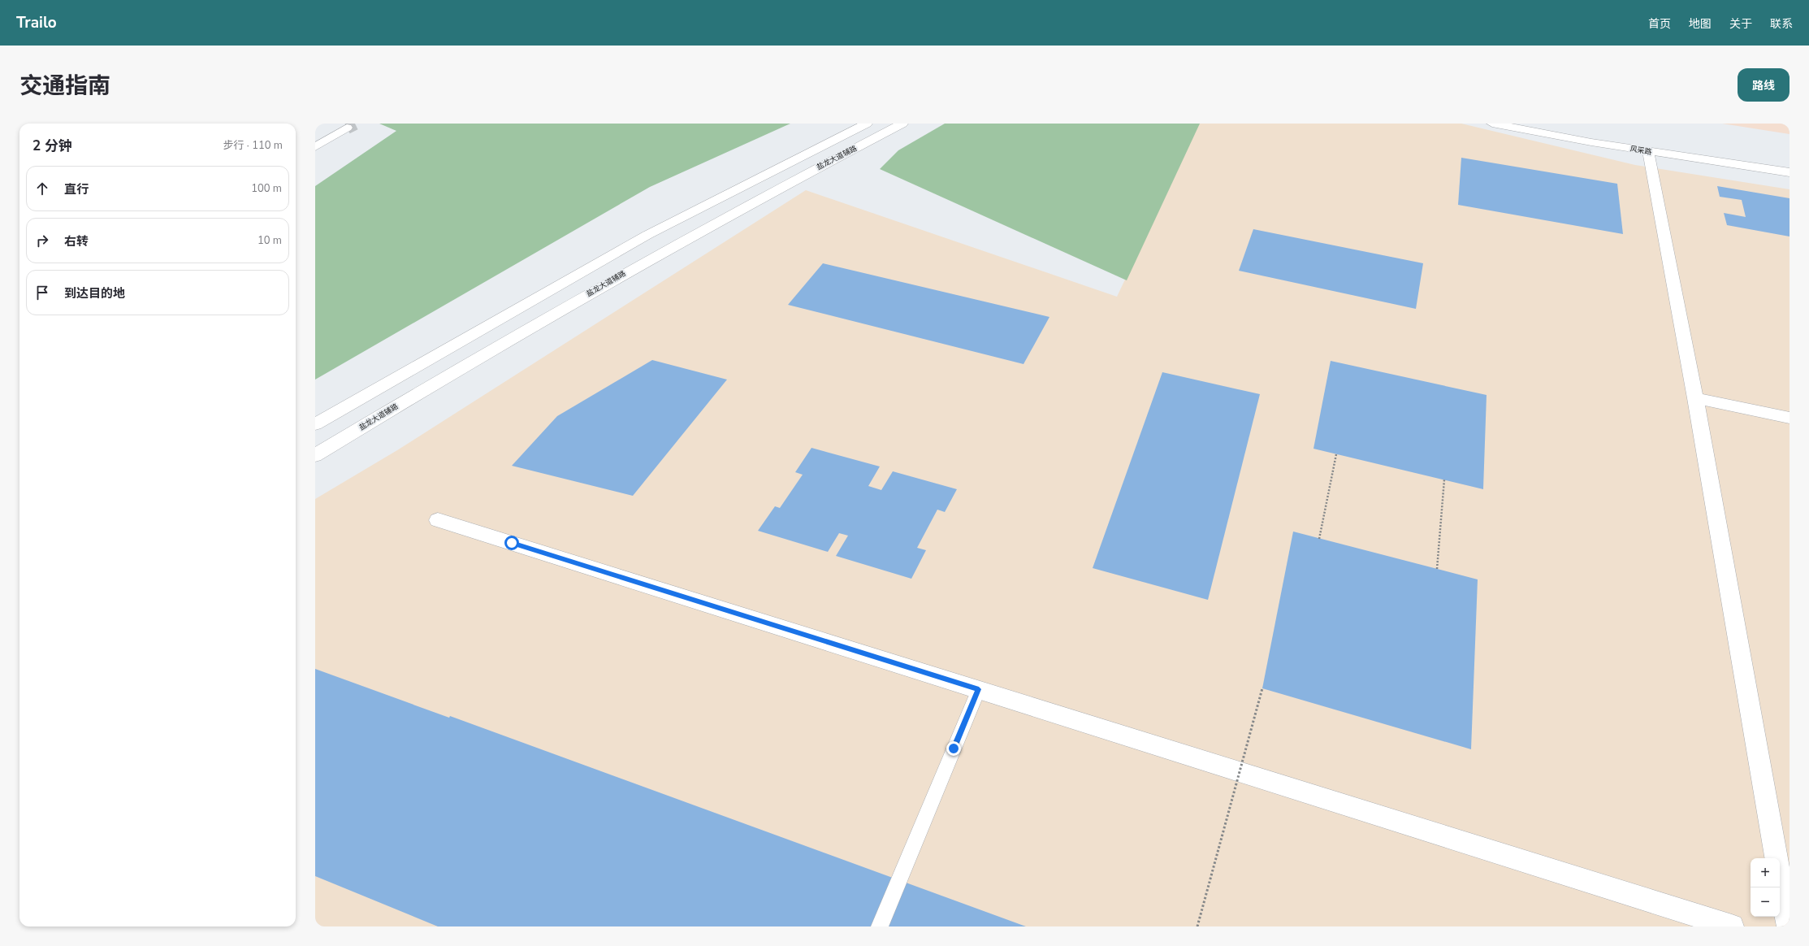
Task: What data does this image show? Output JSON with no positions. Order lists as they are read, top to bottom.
{
  "streets": {
    "main road": ["风采路", "盐龙大道辅路"]
  },
  "page": {
    "header": "Trailo",
    "nav": [
      "首页",
      "地图",
      "关于",
      "联系"
    ],
    "title": "交通指南",
    "buttons": "路线",
    "heading": ["2 分钟", "步行 · 110 m"],
    "list": [
      ["直行", "100 m"],
      ["右转", "10 m"],
      "到达目的地"
    ],
    "map_buttons": ["+", "−"]
  }
}
